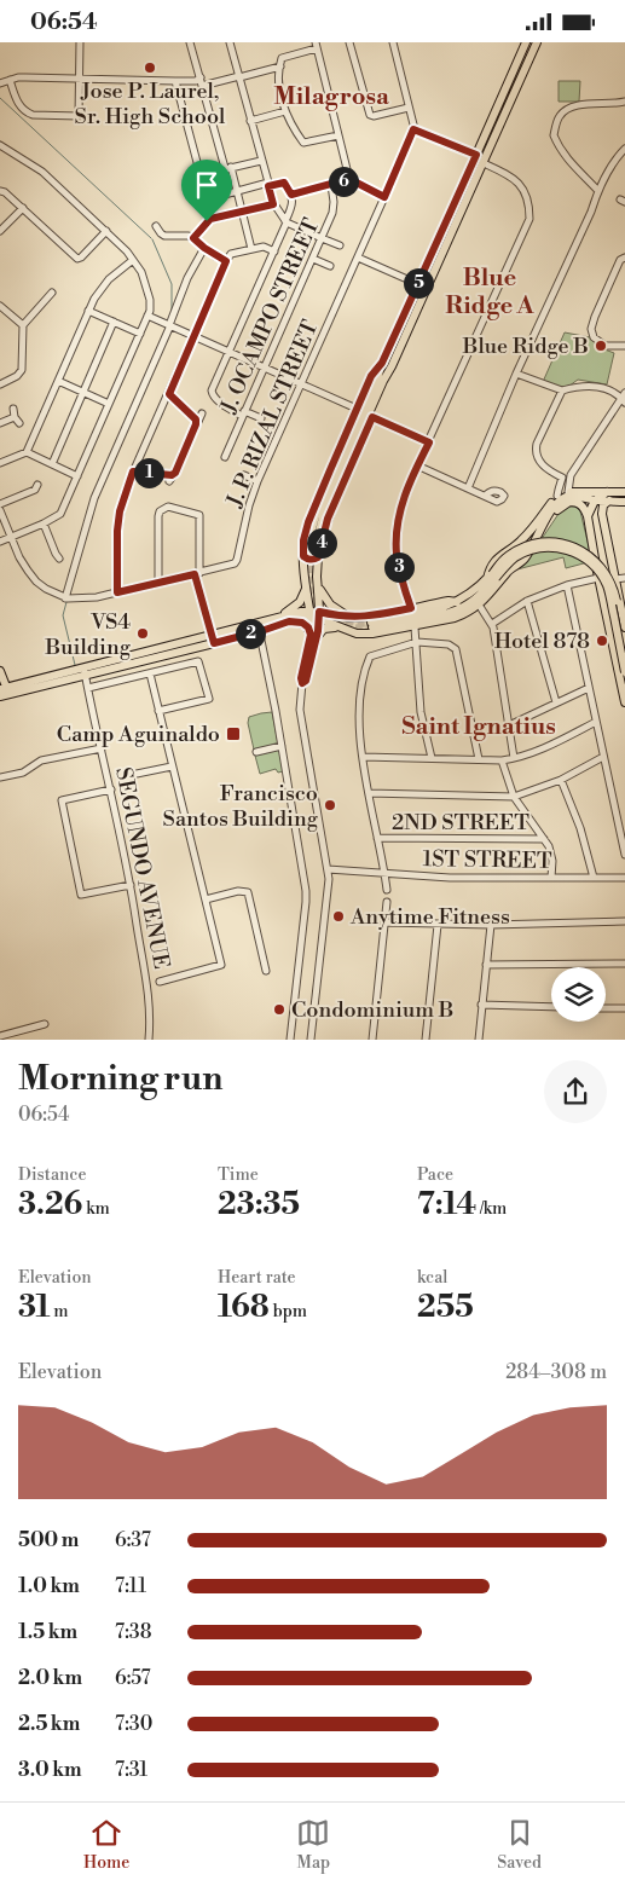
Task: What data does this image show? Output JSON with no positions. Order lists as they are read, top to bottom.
{
  "streets": {
    "street": [
      "J. OCAMPO STREET",
      "J. P. RIZAL STREET",
      "2ND STREET",
      "1ST STREET",
      "SEGUNDO AVENUE"
    ]
  },
  "districts": ["Milagrosa", "Blue Ridge A", "Saint Ignatius"],
  "places": {
    "other": [
      "Jose P. Laurel, Sr. High School",
      "Blue Ridge B",
      "VS4 Building",
      "Hotel 878",
      "Francisco Santos Building",
      "Anytime Fitness",
      "Condominium B"
    ],
    "transit": ["Camp Aguinaldo"]
  },
  "page": {
    "status": "06:54",
    "pins": [
      "6",
      "5",
      "1",
      "4",
      "3",
      "2"
    ],
    "heading": ["Morning run", "06:54"],
    "stats": [
      ["Distance", "3.26 km"],
      ["Time", "23:35"],
      ["Pace", "7:14 /km"],
      ["Elevation", "31 m"],
      ["Heart rate", "168 bpm"],
      ["kcal", "255"]
    ],
    "chart": ["Elevation", "284–308 m"],
    "list": [
      {
        "name": "500 m",
        "note": "6:37"
      },
      {
        "name": "1.0 km",
        "note": "7:11"
      },
      {
        "name": "1.5 km",
        "note": "7:38"
      },
      {
        "name": "2.0 km",
        "note": "6:57"
      },
      {
        "name": "2.5 km",
        "note": "7:30"
      },
      {
        "name": "3.0 km",
        "note": "7:31"
      }
    ],
    "tabs": ["Home", "Map", "Saved"]
  }
}
